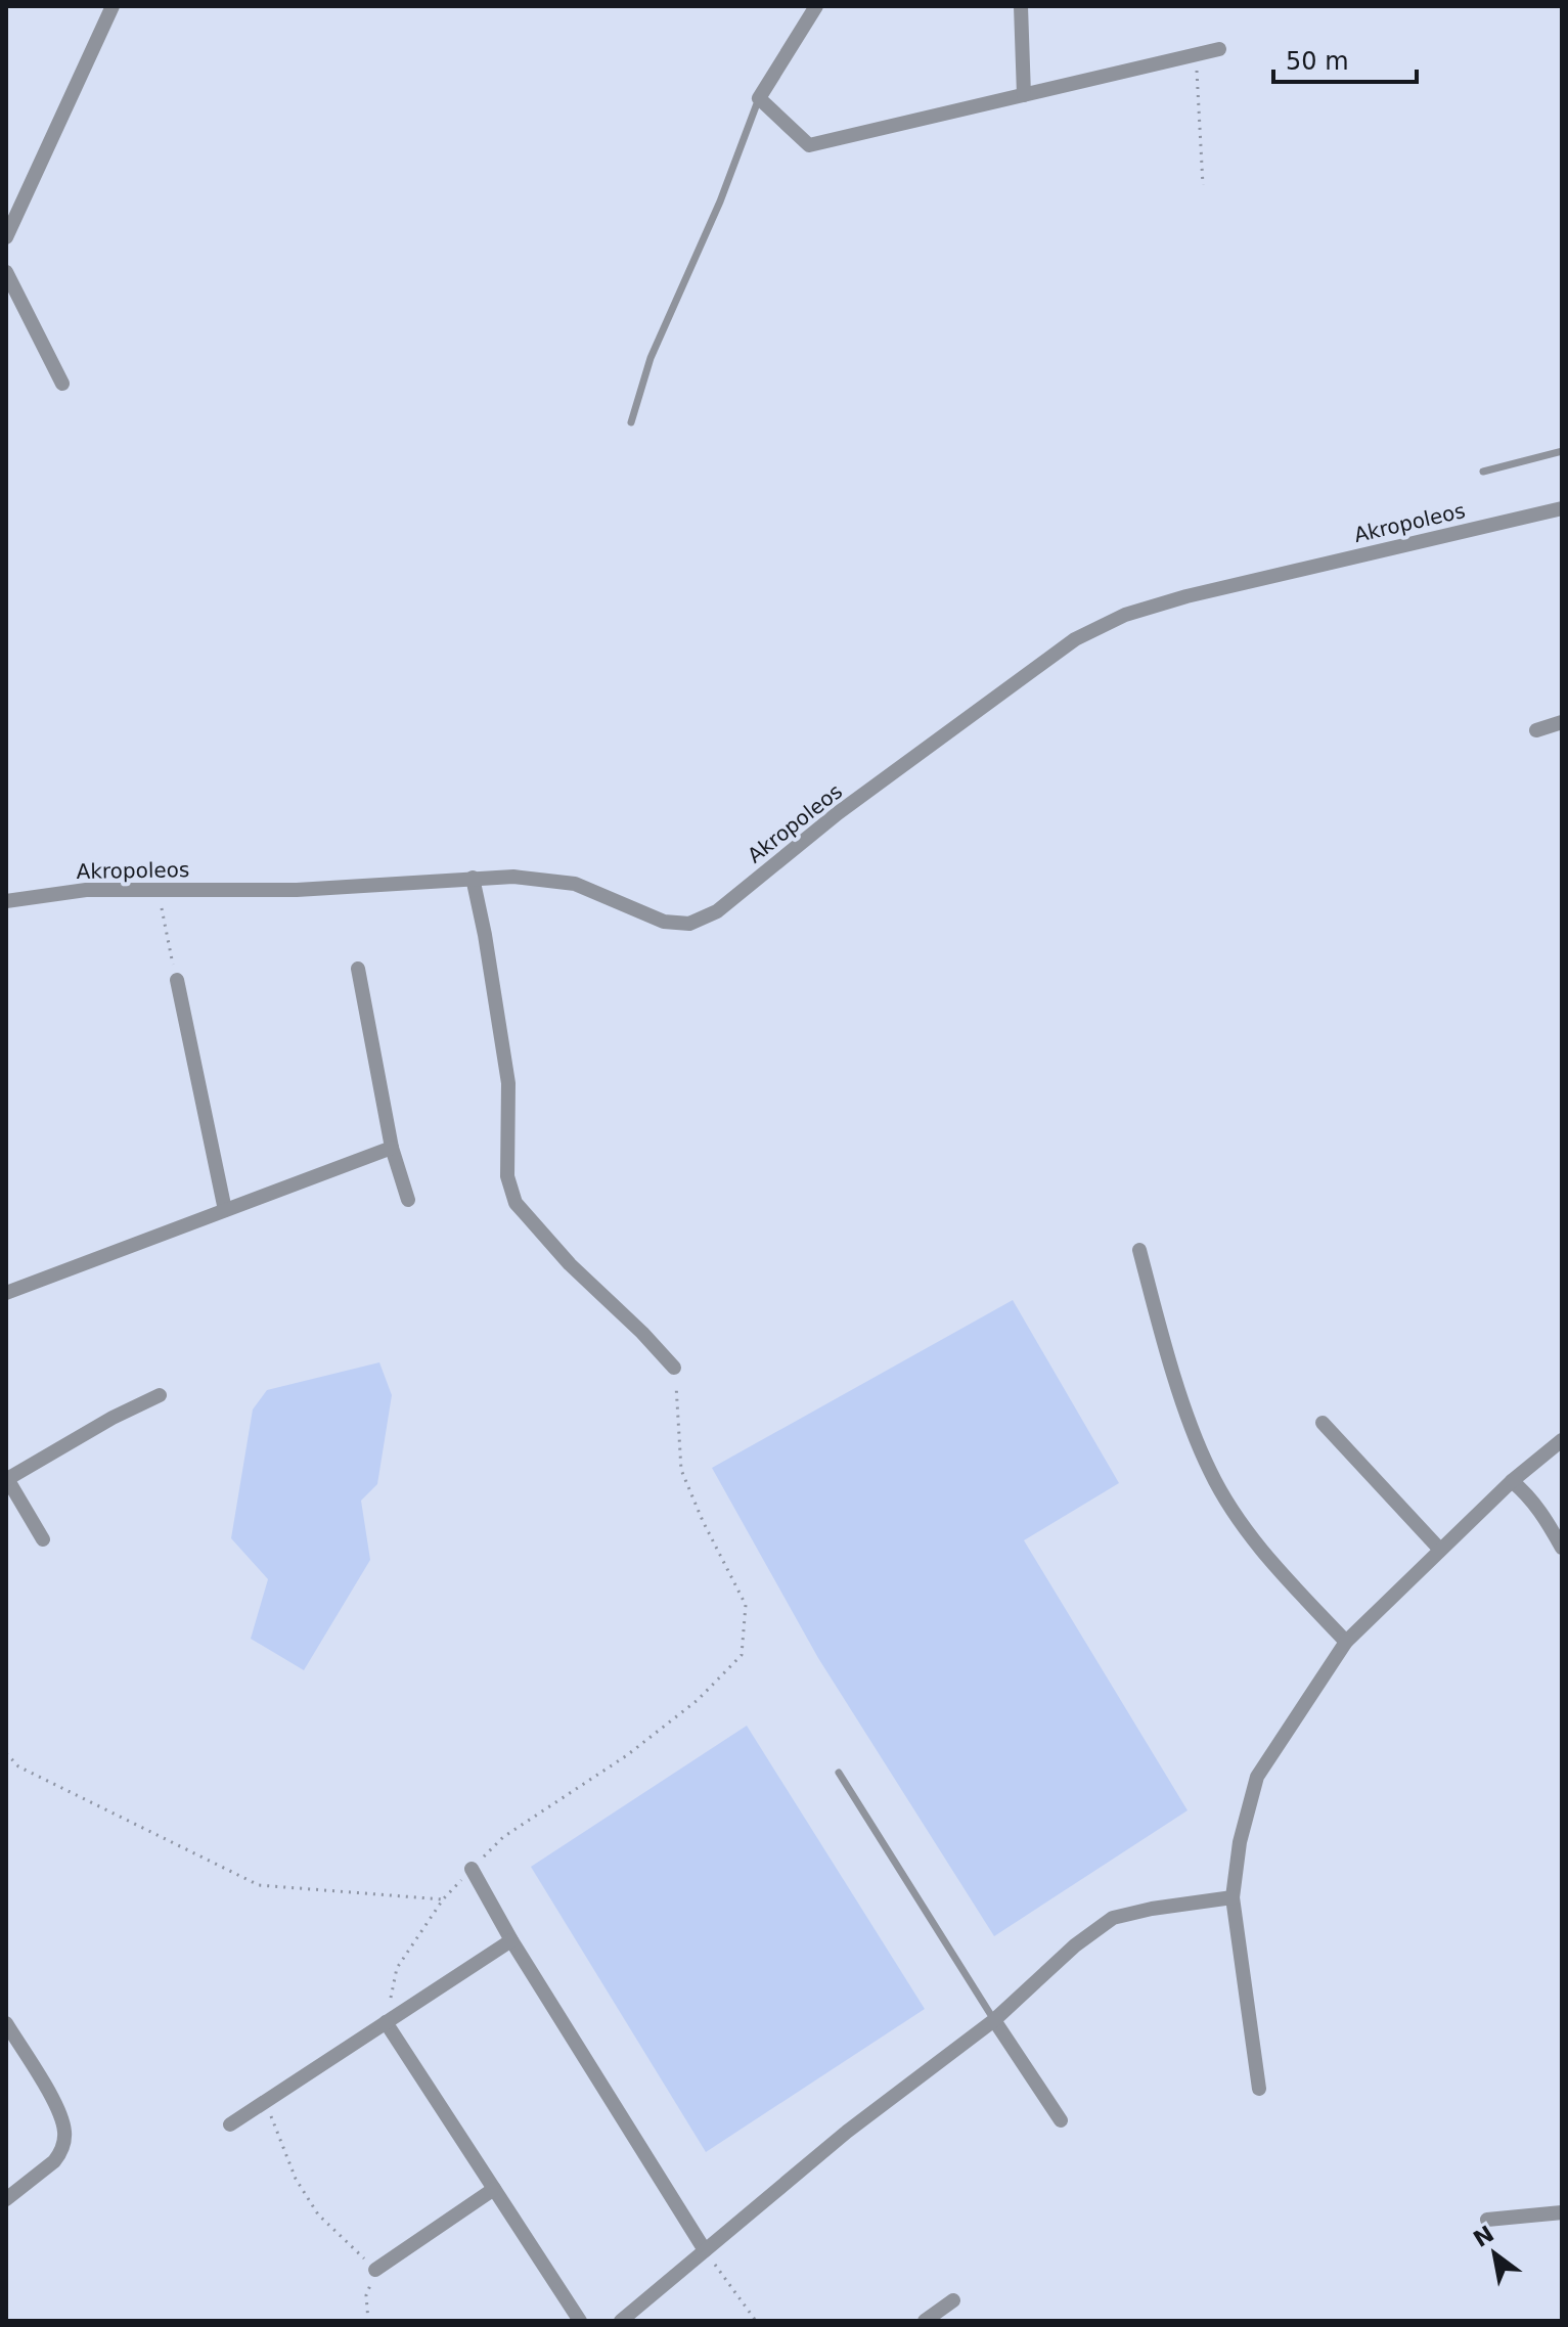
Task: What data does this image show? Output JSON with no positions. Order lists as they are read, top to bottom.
{
  "streets": {
    "street": ["Akropoleos"]
  },
  "scale_bar": "50 m",
  "north": "top left"
}
